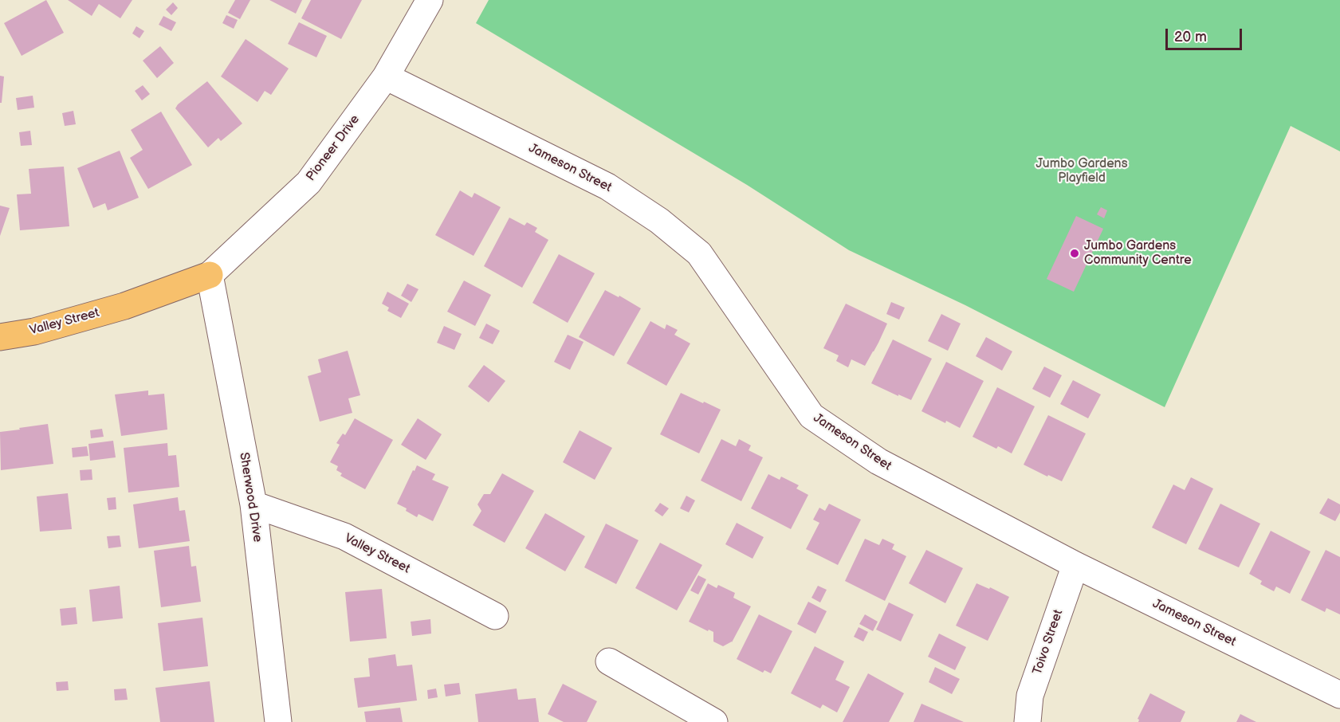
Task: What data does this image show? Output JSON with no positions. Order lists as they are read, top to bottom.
{
  "streets": {
    "main road": ["Valley Street"],
    "street": [
      "Pioneer Drive",
      "Jameson Street",
      "Sherwood Drive",
      "Toivo Street"
    ]
  },
  "crossings": [
    ["Pioneer Drive", "Jameson Street"],
    ["Pioneer Drive", "Valley Street"],
    ["Pioneer Drive", "Sherwood Drive"],
    ["Jameson Street", "Toivo Street"],
    ["Valley Street", "Sherwood Drive"]
  ],
  "parks": ["Jumbo Gardens Playfield"],
  "places": ["Jumbo Gardens Community Centre"],
  "scale_bar": "20 m"
}
